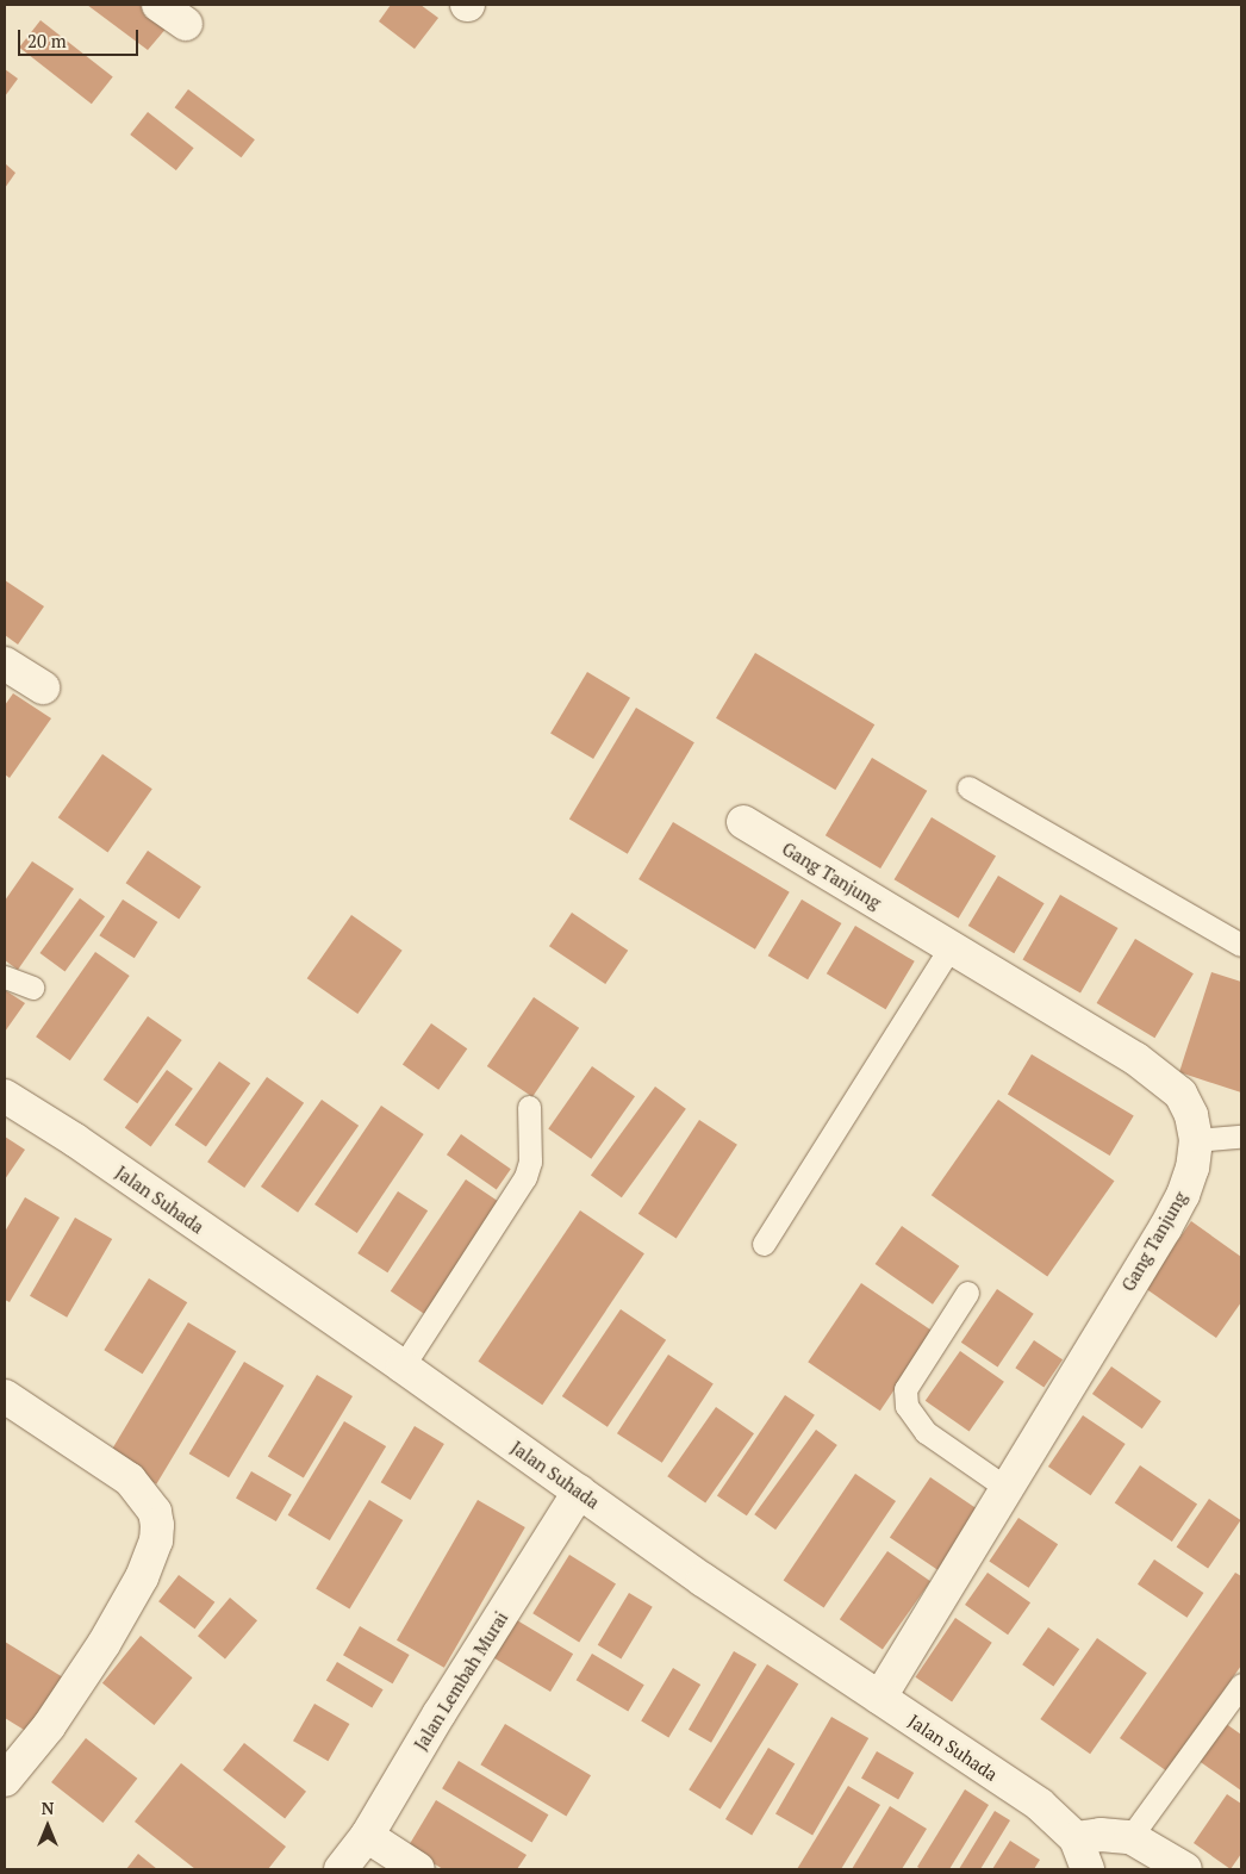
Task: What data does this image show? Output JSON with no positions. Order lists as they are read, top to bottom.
{
  "streets": {
    "street": ["Gang Tanjung", "Jalan Suhada", "Jalan Lembah Murai"]
  },
  "crossings": [
    ["Gang Tanjung", "Jalan Suhada"],
    ["Jalan Suhada", "Jalan Lembah Murai"]
  ],
  "scale_bar": "20 m",
  "north": "top"
}
